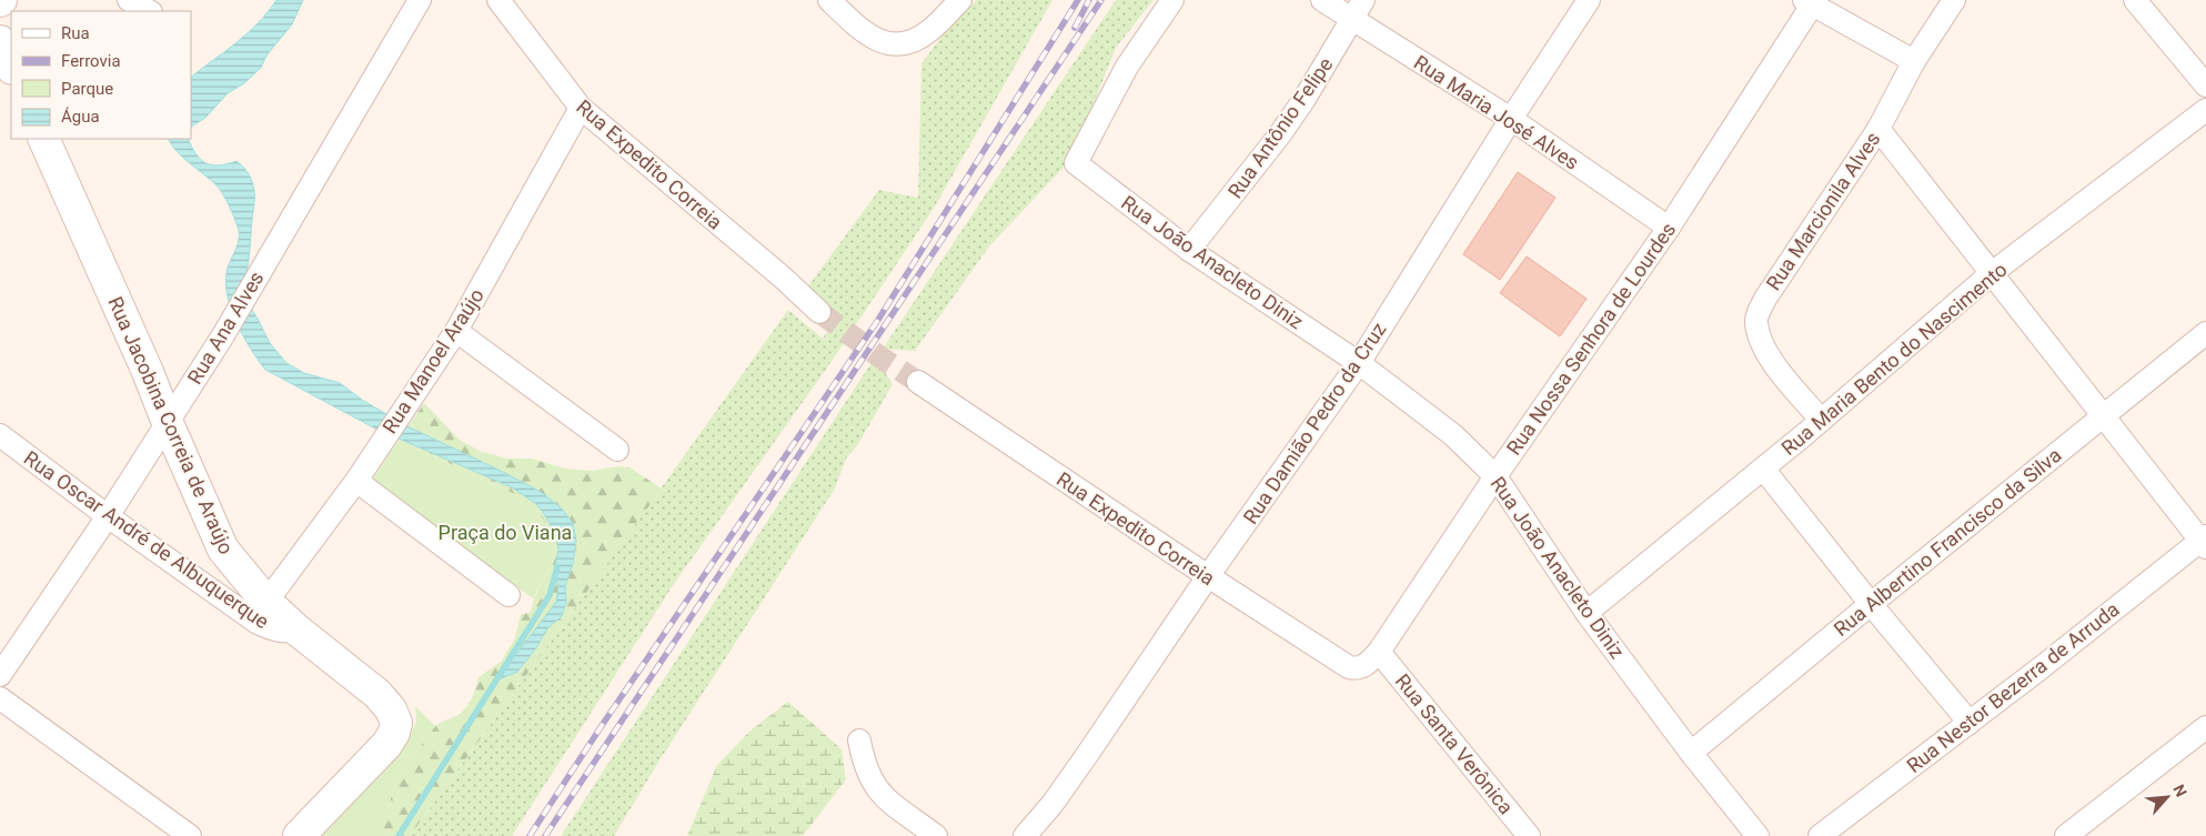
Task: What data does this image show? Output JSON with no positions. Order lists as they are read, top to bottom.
{
  "streets": {
    "street": [
      "Rua Maria José Alves",
      "Rua Antônio Felipe",
      "Rua Expedito Correia",
      "Rua Marcionila Alves",
      "Rua João Anacleto Diniz",
      "Rua Ana Alves",
      "Rua Nossa Senhora de Lourdes",
      "Rua Maria Bento do Nascimento",
      "Rua Manoel Araújo",
      "Rua Damião Pedro da Cruz",
      "Rua Jacobina Correia de Araújo",
      "Rua Oscar André de Albuquerque",
      "Rua Albertino Francisco da Silva",
      "Rua Nestor Bezerra de Arruda",
      "Rua Santa Verônica"
    ]
  },
  "crossings": [
    ["Rua Maria José Alves", "Rua Antônio Felipe"],
    ["Rua Maria José Alves", "Rua Nossa Senhora de Lourdes"],
    ["Rua Maria José Alves", "Rua Damião Pedro da Cruz"],
    ["Rua Antônio Felipe", "Rua João Anacleto Diniz"],
    ["Rua Expedito Correia", "Rua Nossa Senhora de Lourdes"],
    ["Rua Expedito Correia", "Rua Manoel Araújo"],
    ["Rua Expedito Correia", "Rua Damião Pedro da Cruz"],
    ["Rua Marcionila Alves", "Rua Maria Bento do Nascimento"],
    ["Rua João Anacleto Diniz", "Rua Nossa Senhora de Lourdes"],
    ["Rua João Anacleto Diniz", "Rua Maria Bento do Nascimento"],
    ["Rua João Anacleto Diniz", "Rua Damião Pedro da Cruz"],
    ["Rua João Anacleto Diniz", "Rua Albertino Francisco da Silva"],
    ["Rua Ana Alves", "Rua Jacobina Correia de Araújo"],
    ["Rua Ana Alves", "Rua Oscar André de Albuquerque"],
    ["Rua Nossa Senhora de Lourdes", "Rua Santa Verônica"],
    ["Rua Manoel Araújo", "Rua Jacobina Correia de Araújo"],
    ["Rua Jacobina Correia de Araújo", "Rua Oscar André de Albuquerque"]
  ],
  "parks": ["Praça do Viana"],
  "legend": [
    "Rua",
    "Ferrovia",
    "Parque",
    "Água"
  ],
  "north": "top right"
}
